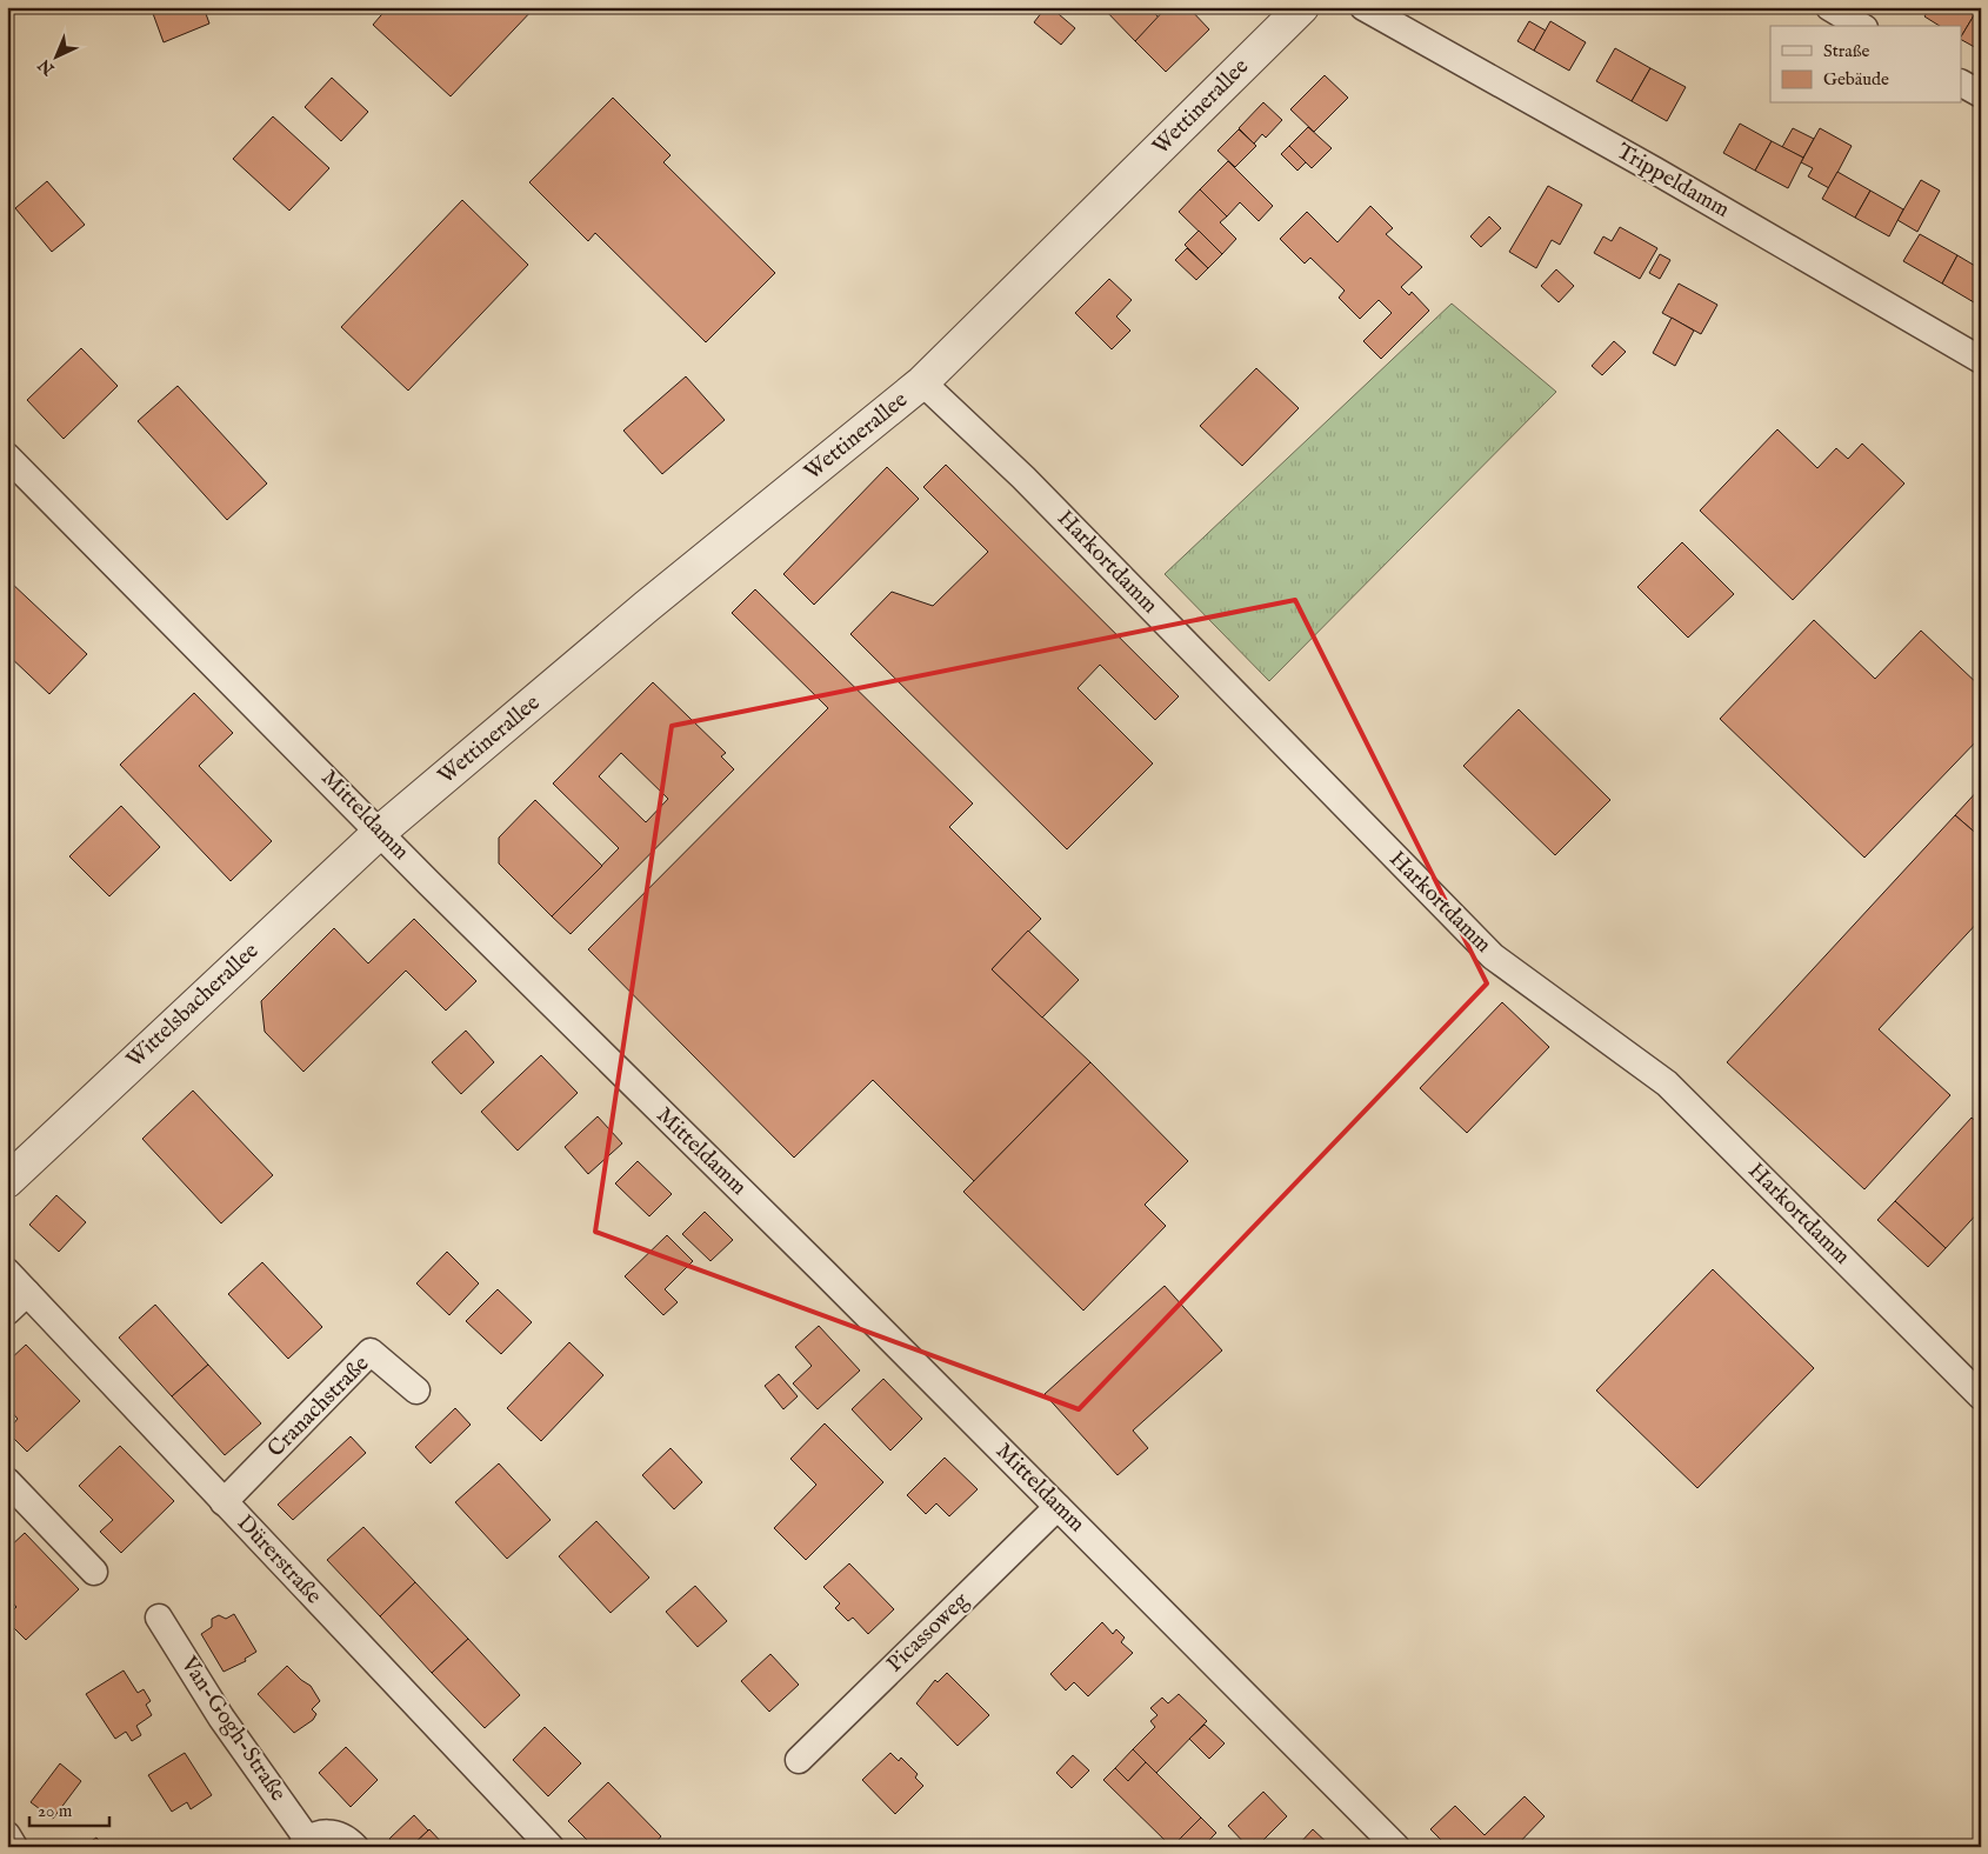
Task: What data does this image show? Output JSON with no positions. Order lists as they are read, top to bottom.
{
  "streets": {
    "street": [
      "Wettinerallee",
      "Trippeldamm",
      "Harkortdamm",
      "Mitteldamm",
      "Wittelsbacherallee",
      "Cranachstraße",
      "Dürerstraße",
      "Picassoweg",
      "Van-Gogh-Straße"
    ]
  },
  "crossings": [
    ["Wettinerallee", "Harkortdamm"],
    ["Wettinerallee", "Mitteldamm"],
    ["Wettinerallee", "Wittelsbacherallee"],
    ["Mitteldamm", "Wittelsbacherallee"],
    ["Mitteldamm", "Picassoweg"],
    ["Cranachstraße", "Dürerstraße"]
  ],
  "legend": ["Straße", "Gebäude"],
  "scale_bar": "20 m",
  "north": "bottom left"
}
